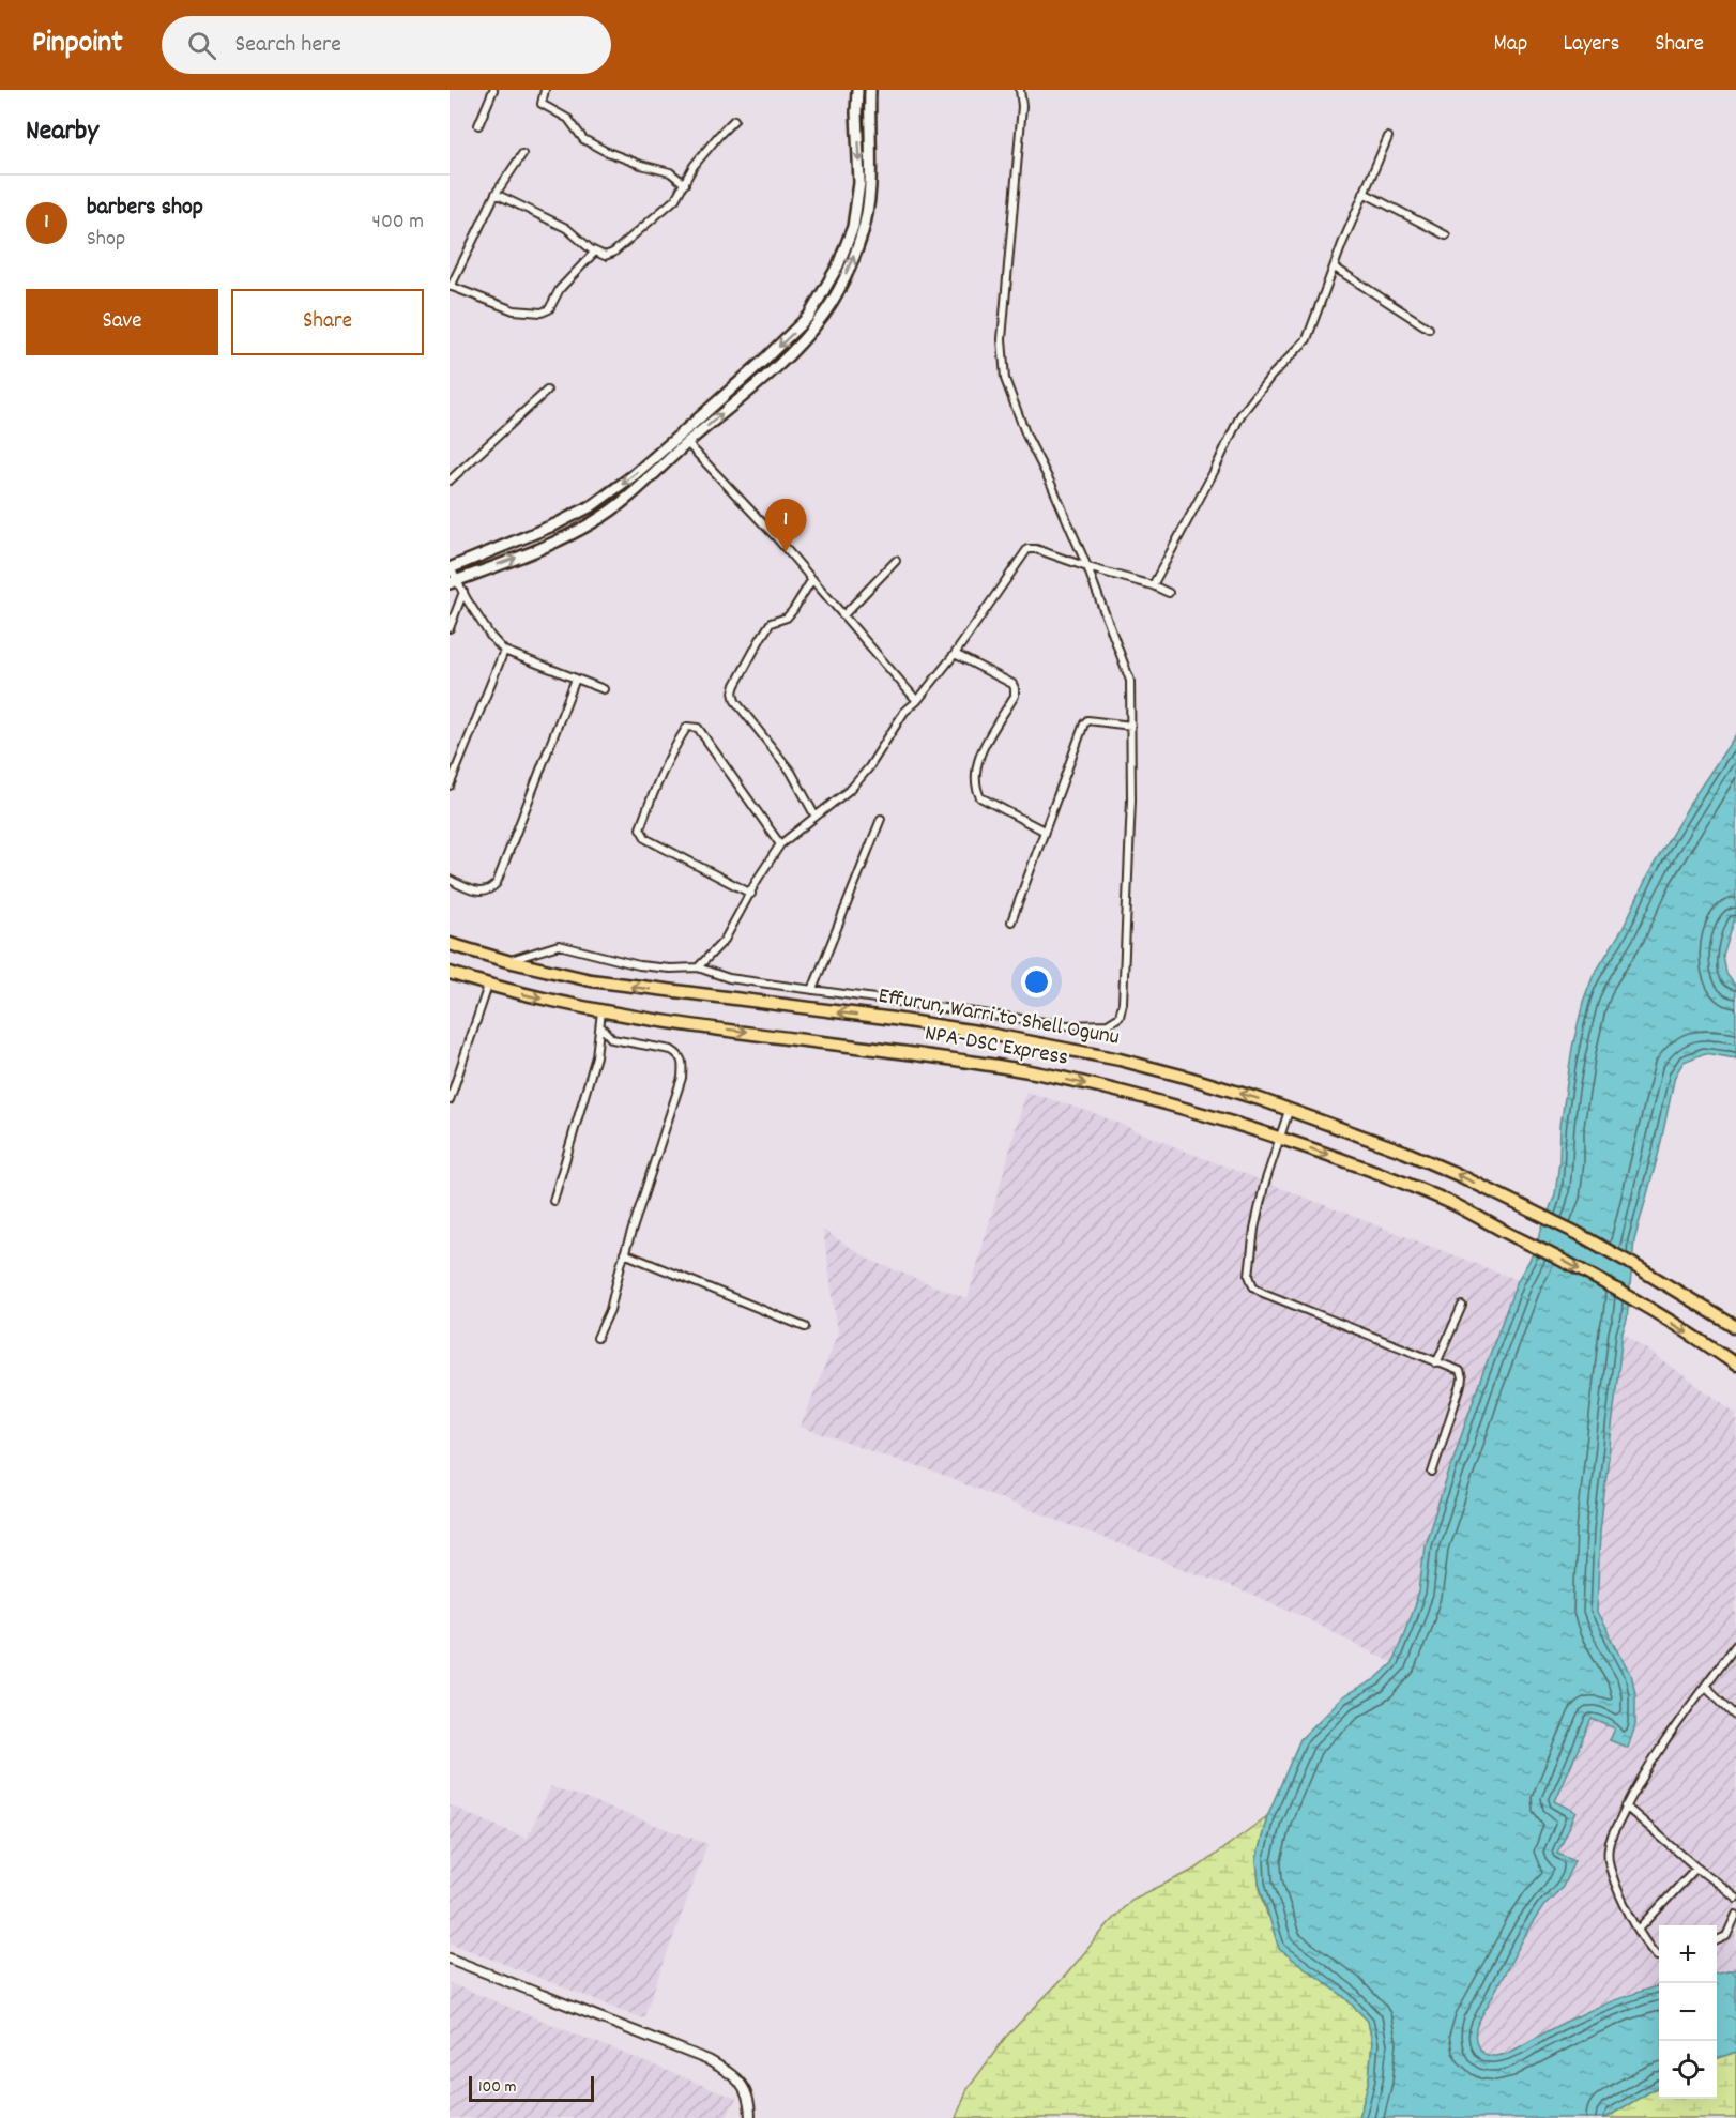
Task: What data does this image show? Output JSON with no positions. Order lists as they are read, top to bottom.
{
  "streets": {
    "main road": ["Effurun, Warri to Shell Ogunu", "NPA-DSC Express"]
  },
  "one_way": ["Effurun, Warri to Shell Ogunu", "NPA-DSC Express"],
  "scale_bar": "100 m",
  "page": {
    "header": "Pinpoint",
    "search": "Search here",
    "nav": ["Map", "Layers", "Share"],
    "heading": "Nearby",
    "list": [
      {
        "mark": "1",
        "name": "barbers shop",
        "note": "Shop",
        "value": "400 m"
      }
    ],
    "buttons": ["Save", "Share"],
    "pins": "1",
    "map_buttons": ["+", "−"],
    "scale": "100 m"
  }
}
